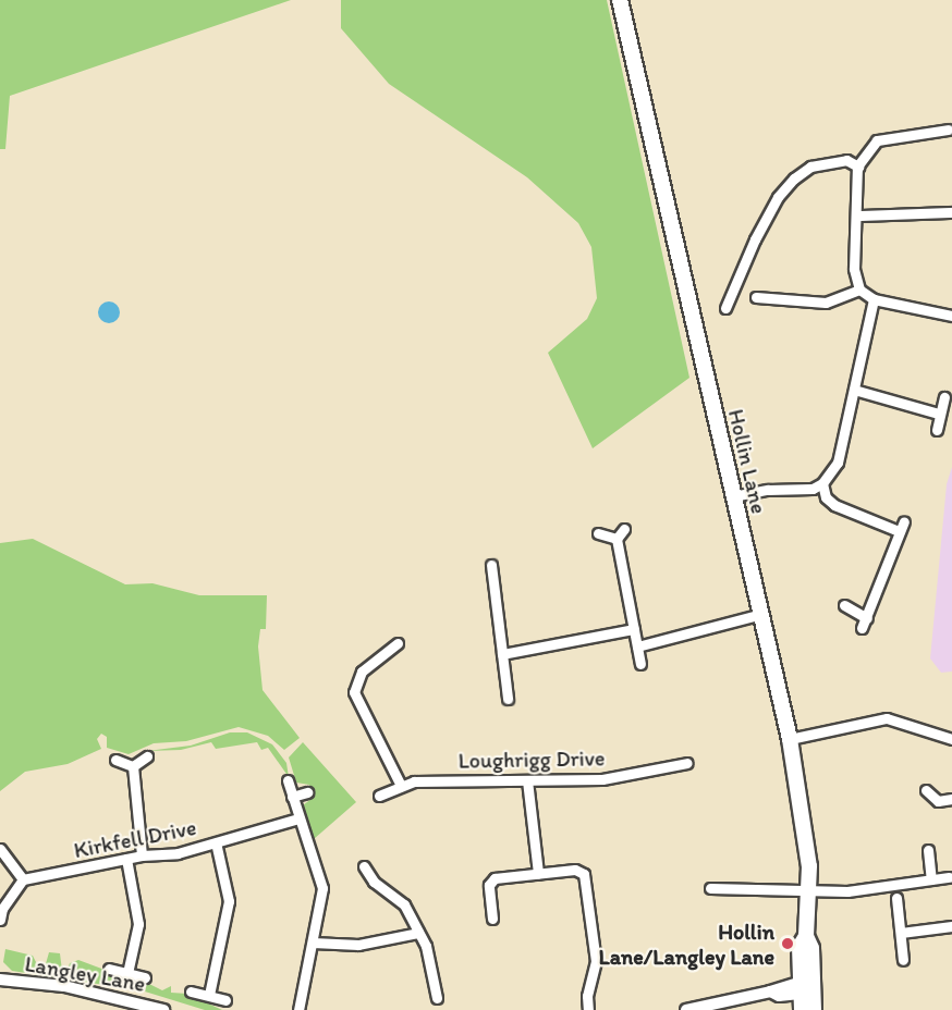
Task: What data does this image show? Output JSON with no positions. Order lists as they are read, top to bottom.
{
  "streets": {
    "main road": ["Hollin Lane"],
    "street": ["Loughrigg Drive", "Kirkfell Drive", "Langley Lane"]
  },
  "places": ["Hollin Lane/Langley Lane"]
}
